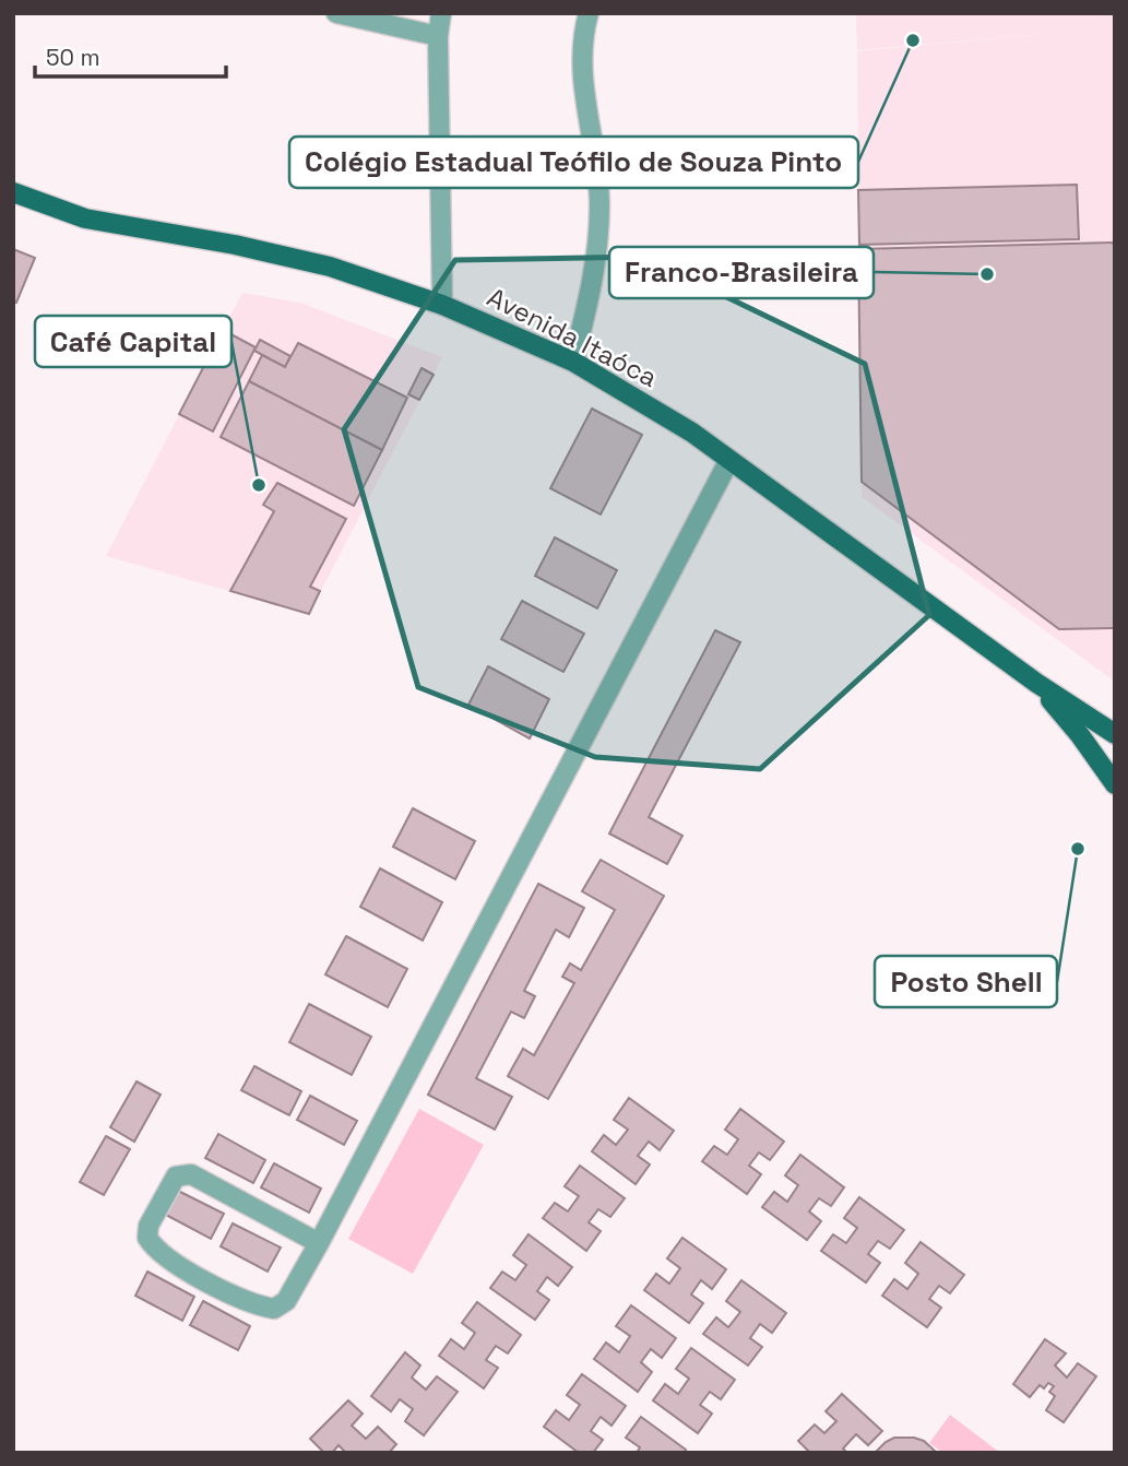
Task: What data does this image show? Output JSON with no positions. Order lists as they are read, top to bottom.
{
  "streets": {
    "main road": ["Avenida Itaóca"]
  },
  "places": [
    "Colégio Estadual Teófilo de Souza Pinto",
    "Franco-Brasileira",
    "Café Capital",
    "Posto Shell"
  ],
  "scale_bar": "50 m"
}
